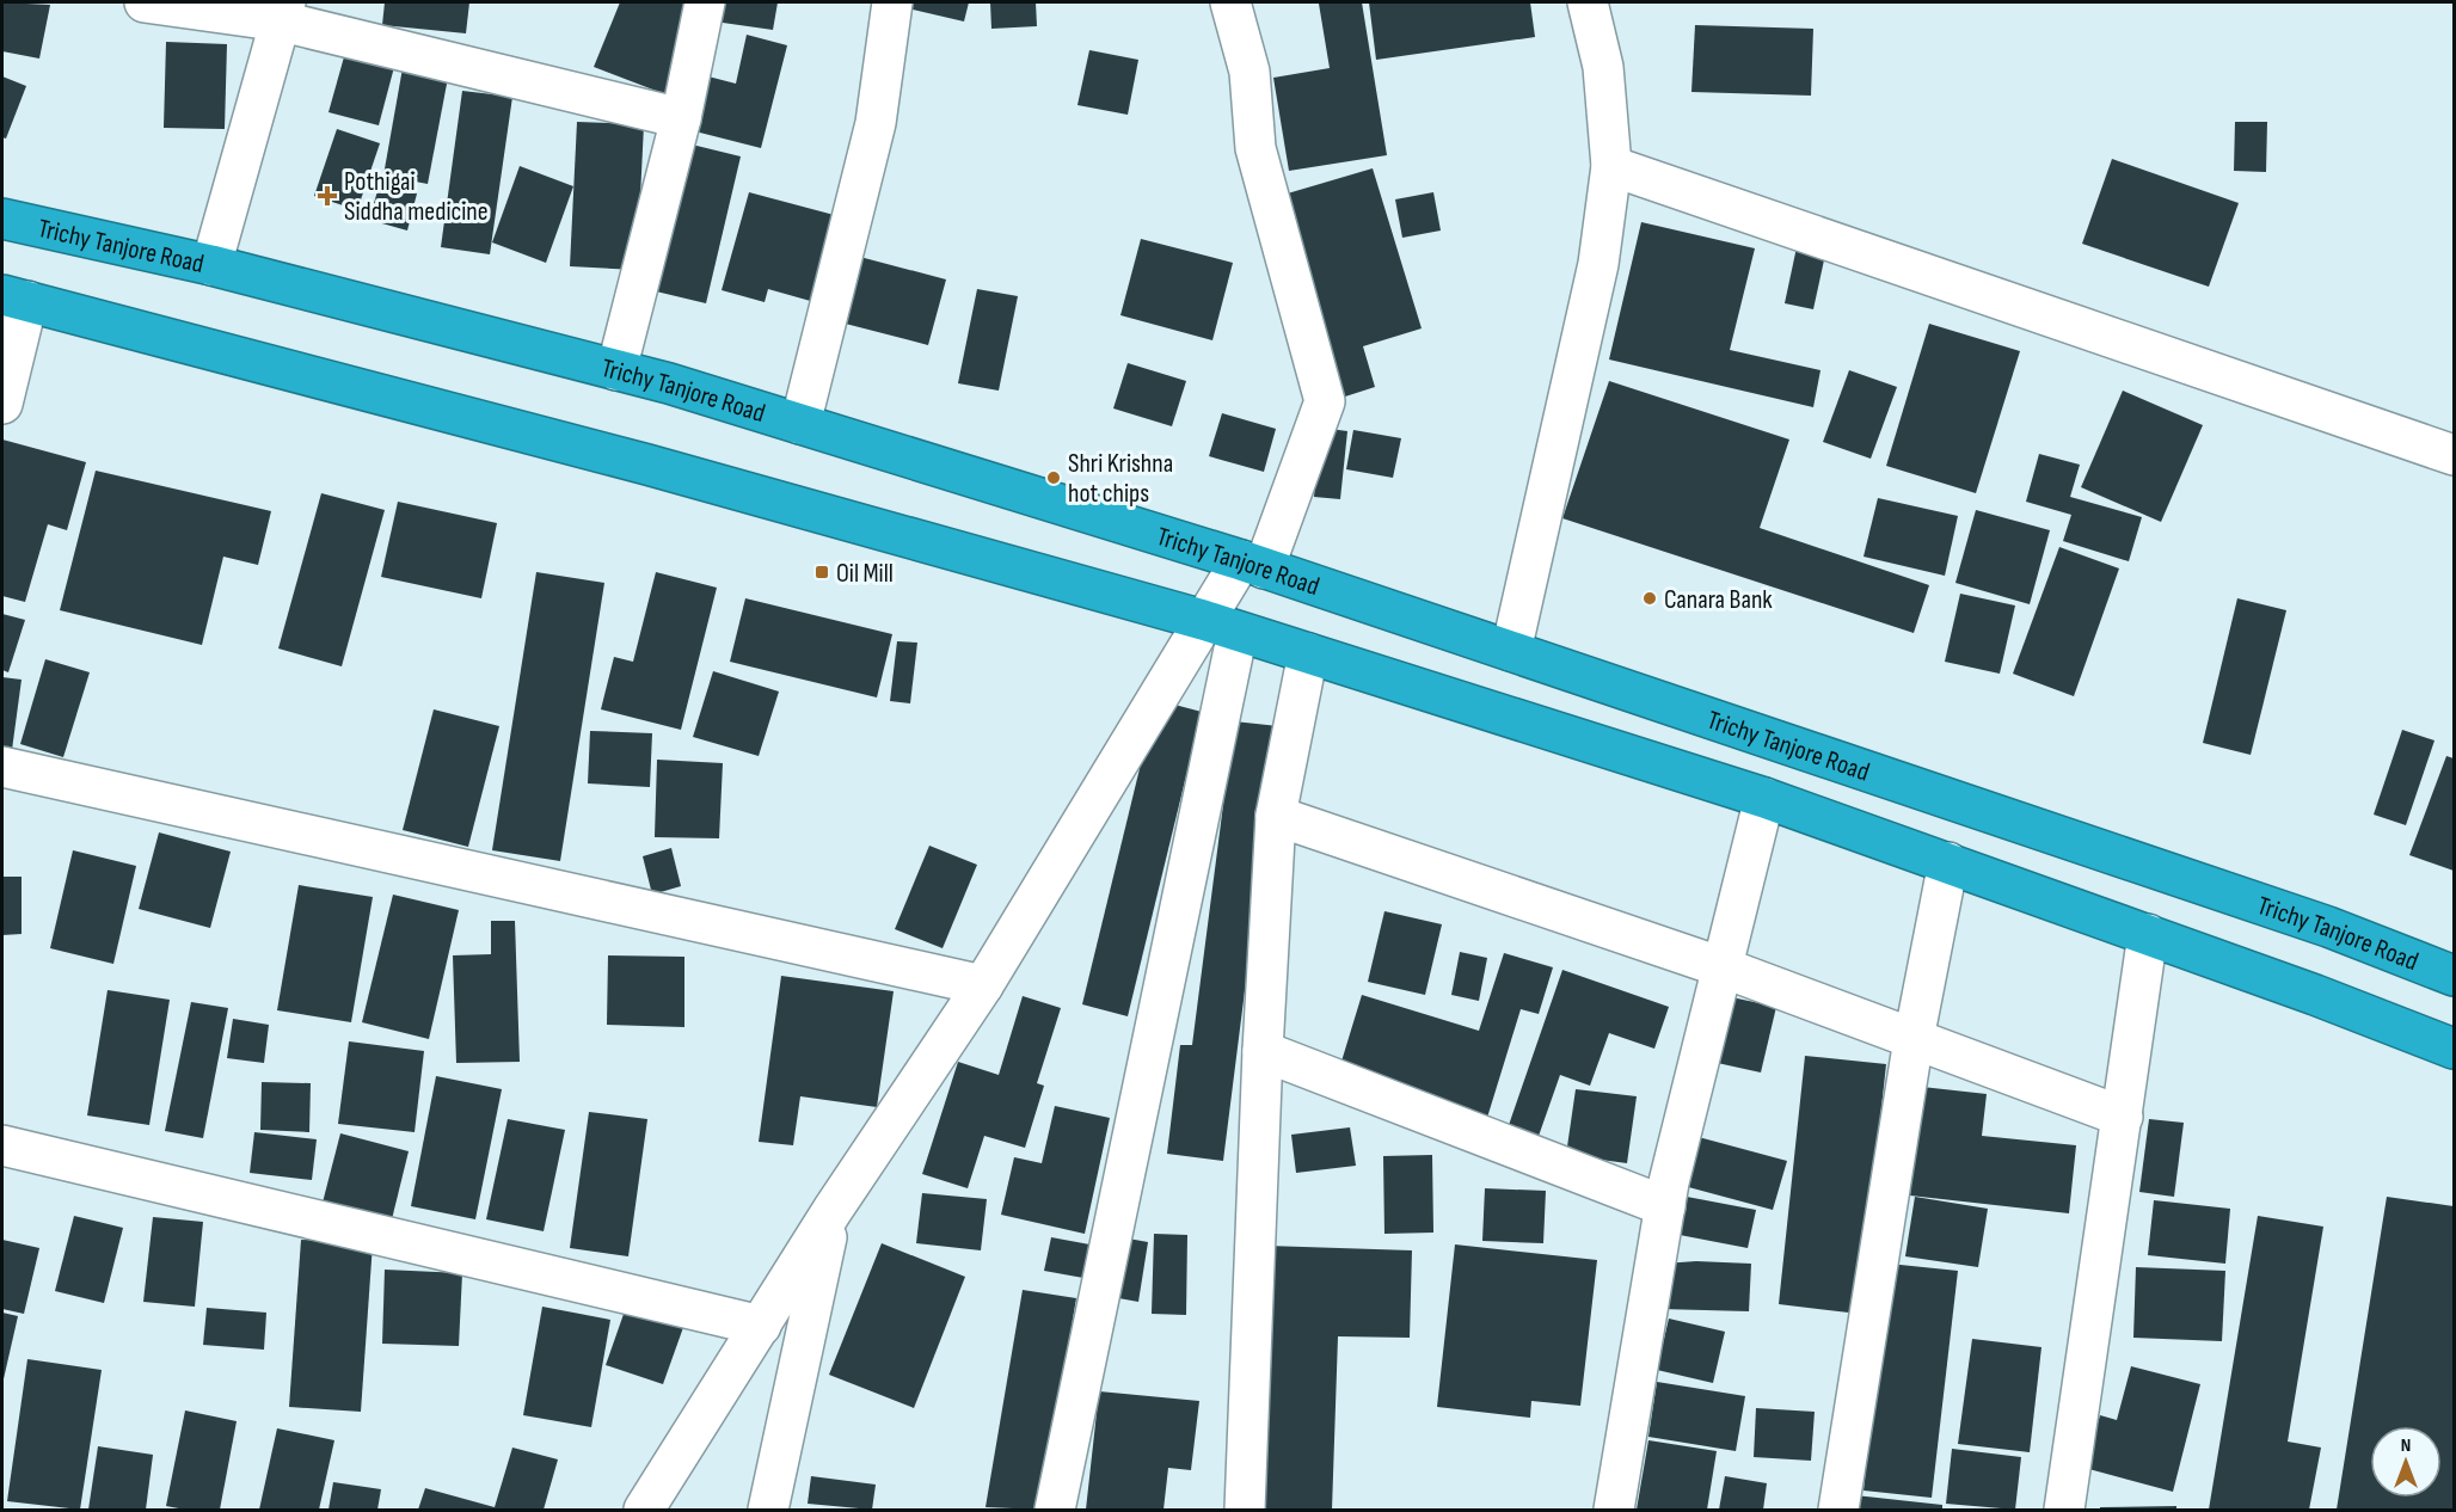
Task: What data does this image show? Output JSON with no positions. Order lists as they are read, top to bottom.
{
  "streets": {
    "highway": ["Trichy Tanjore Road"]
  },
  "places": {
    "health": ["Pothigai Siddha medicine"],
    "other": ["Shri Krishna hot chips", "Canara Bank"],
    "transit": ["Oil Mill"]
  },
  "north": "top"
}
